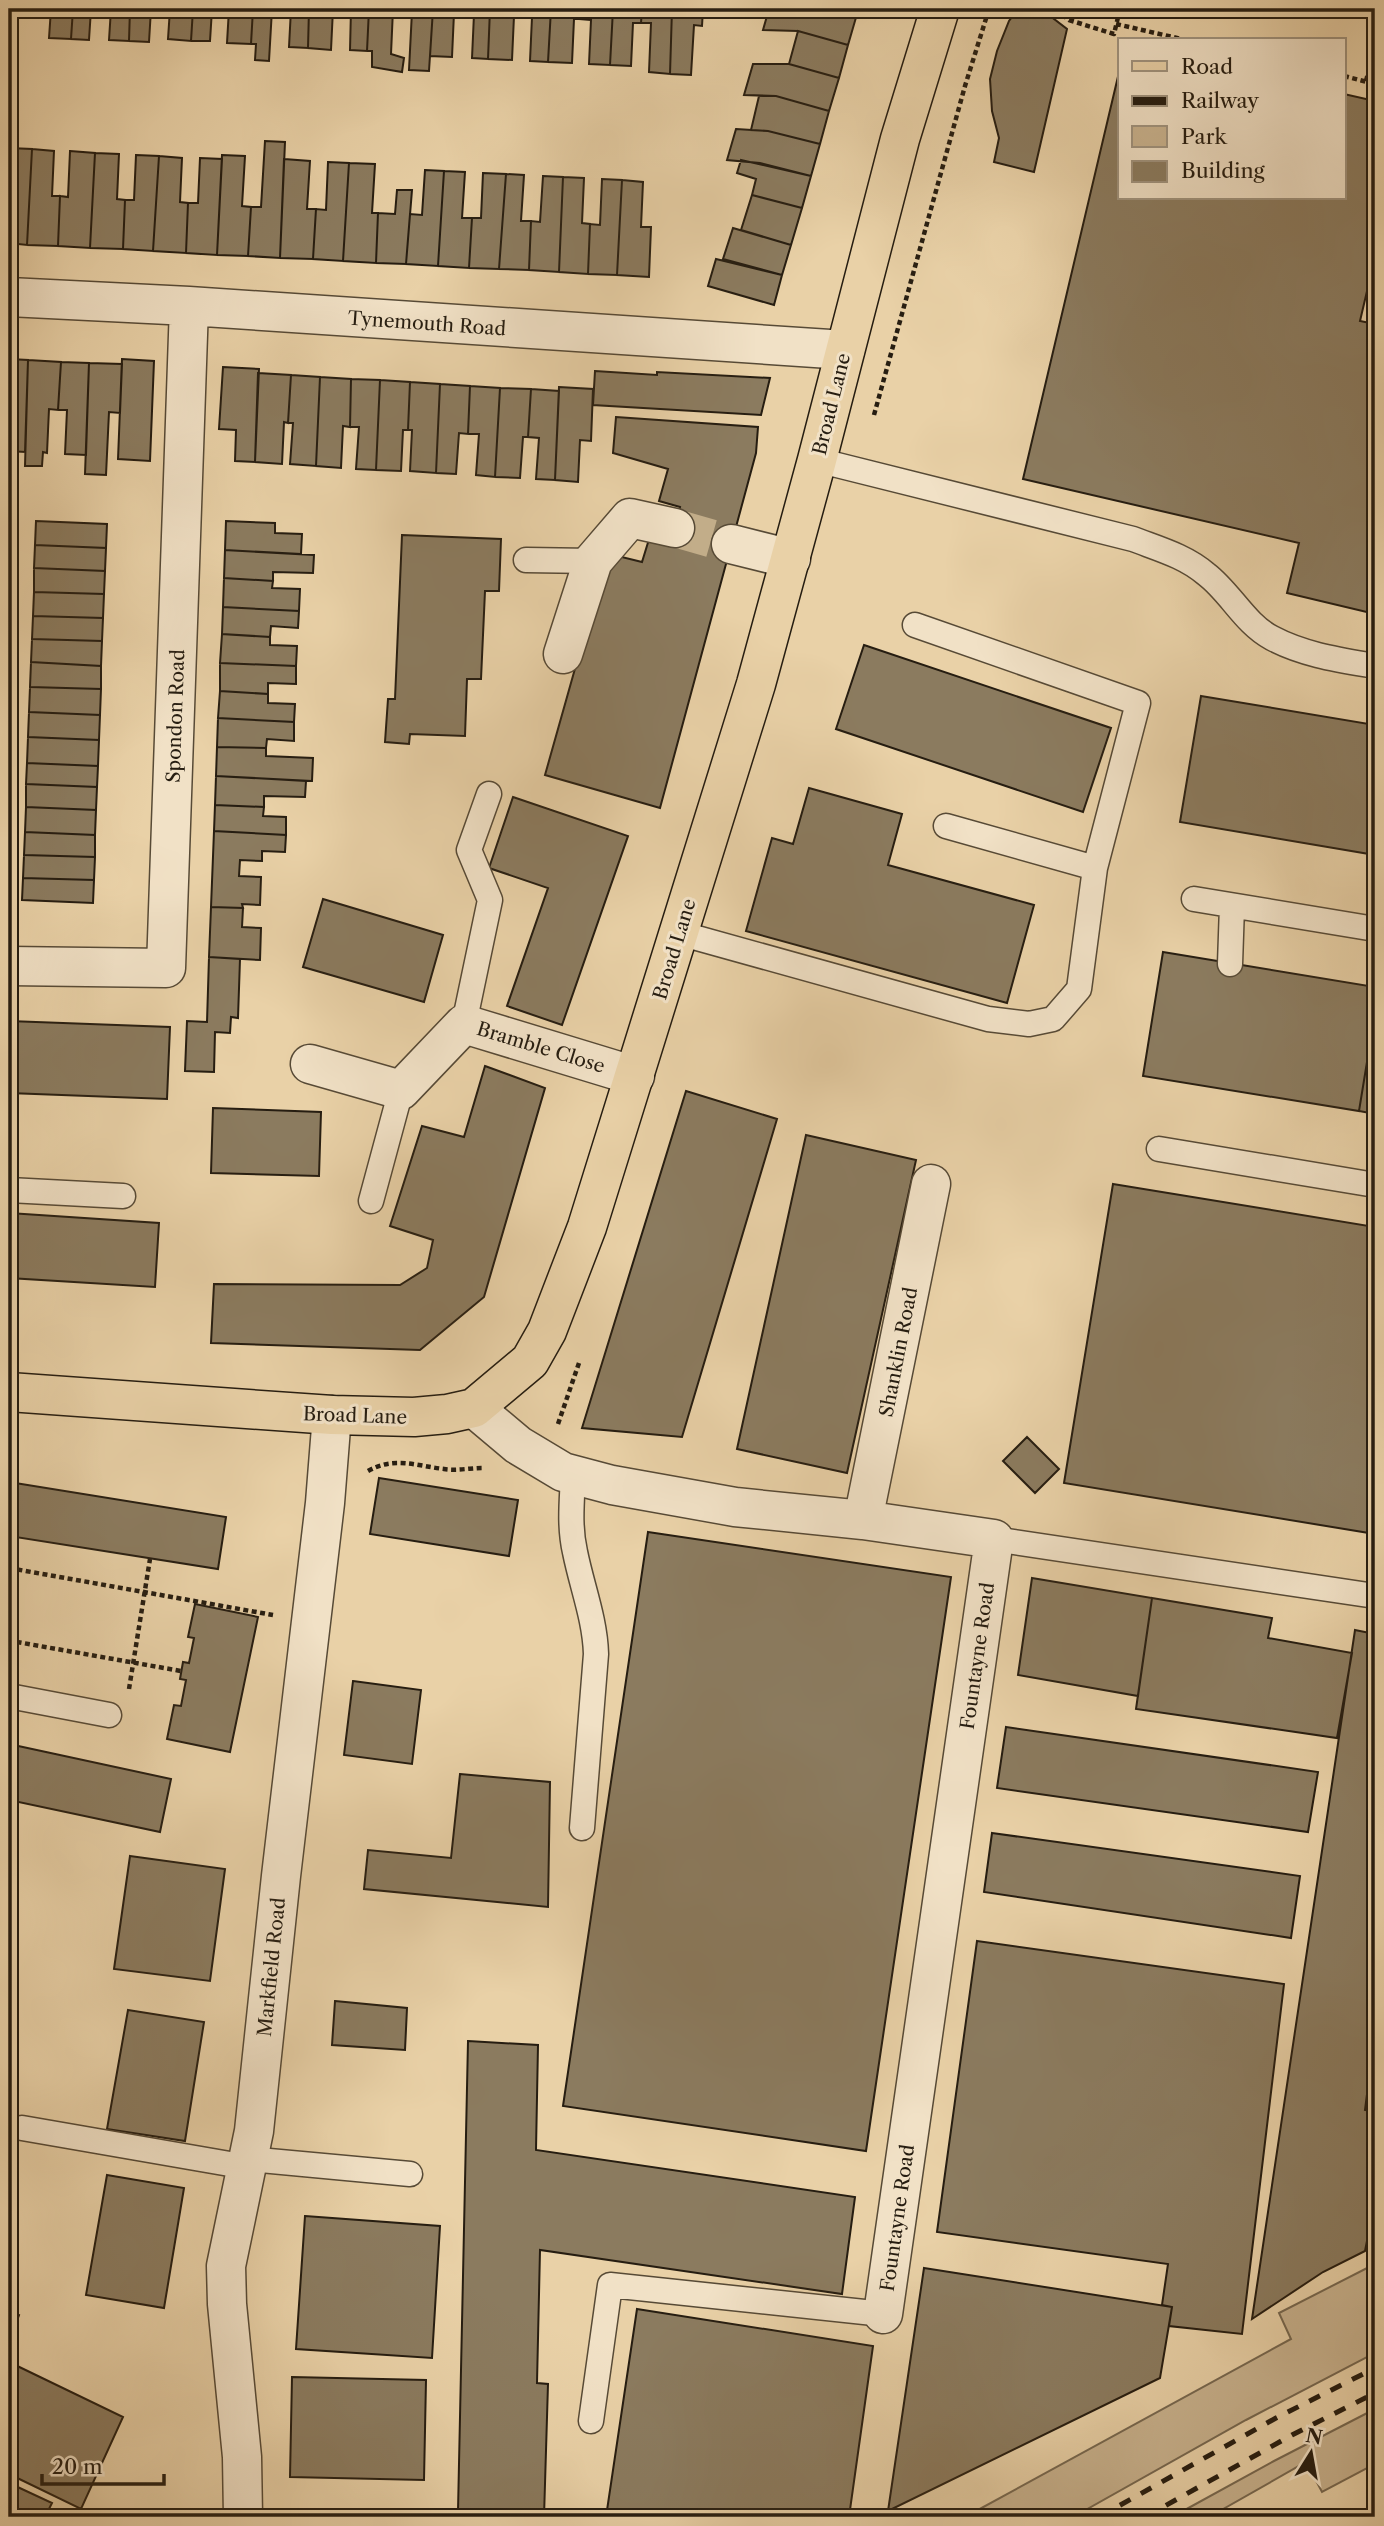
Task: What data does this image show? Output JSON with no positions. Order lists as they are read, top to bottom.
{
  "streets": {
    "main road": ["Broad Lane"],
    "street": [
      "Tynemouth Road",
      "Spondon Road",
      "Bramble Close",
      "Shanklin Road",
      "Fountayne Road",
      "Markfield Road"
    ]
  },
  "crossings": [
    ["Tynemouth Road", "Broad Lane"],
    ["Tynemouth Road", "Spondon Road"],
    ["Broad Lane", "Bramble Close"],
    ["Broad Lane", "Markfield Road"]
  ],
  "legend": [
    "Road",
    "Railway",
    "Park",
    "Building"
  ],
  "scale_bar": "20 m",
  "north": "top"
}
